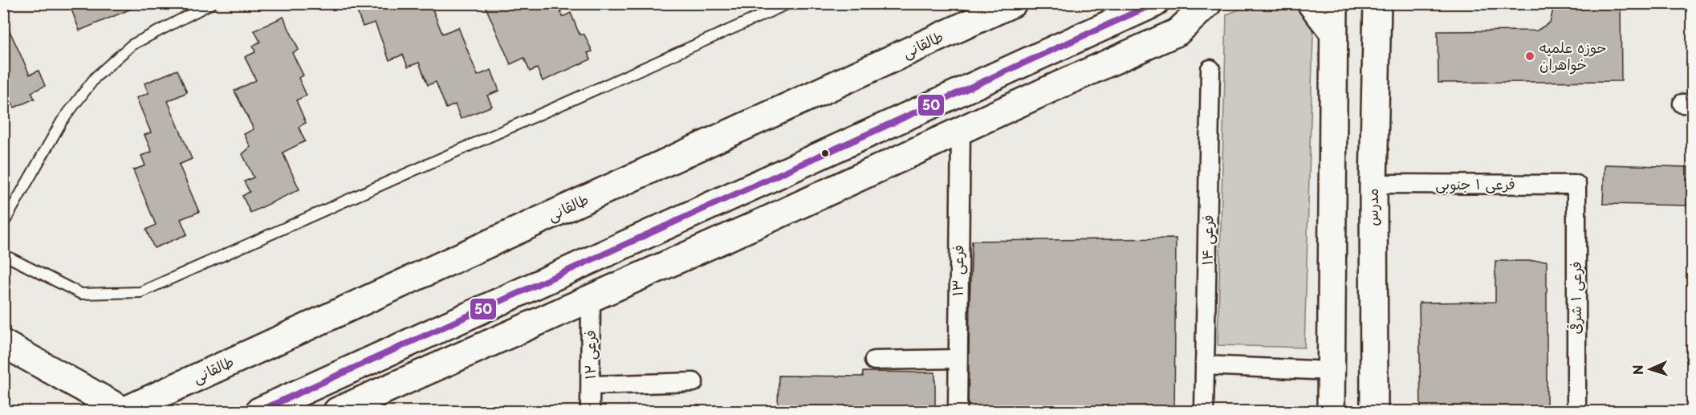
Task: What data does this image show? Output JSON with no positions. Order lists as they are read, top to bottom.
{
  "streets": {
    "main road": ["طالقانی", "مدرس"],
    "street": [
      "فرعی ۱ جنوبی",
      "فرعی ۱۴",
      "فرعی ۱۳",
      "فرعی ۱ شرقی",
      "فرعی ۱۲"
    ]
  },
  "crossings": [
    ["فرعی ۱ جنوبی", "مدرس"],
    ["فرعی ۱ جنوبی", "فرعی ۱ شرقی"]
  ],
  "places": ["حوزه علمیه خواهران"],
  "lines": ["transit line 50"],
  "north": "left"
}
